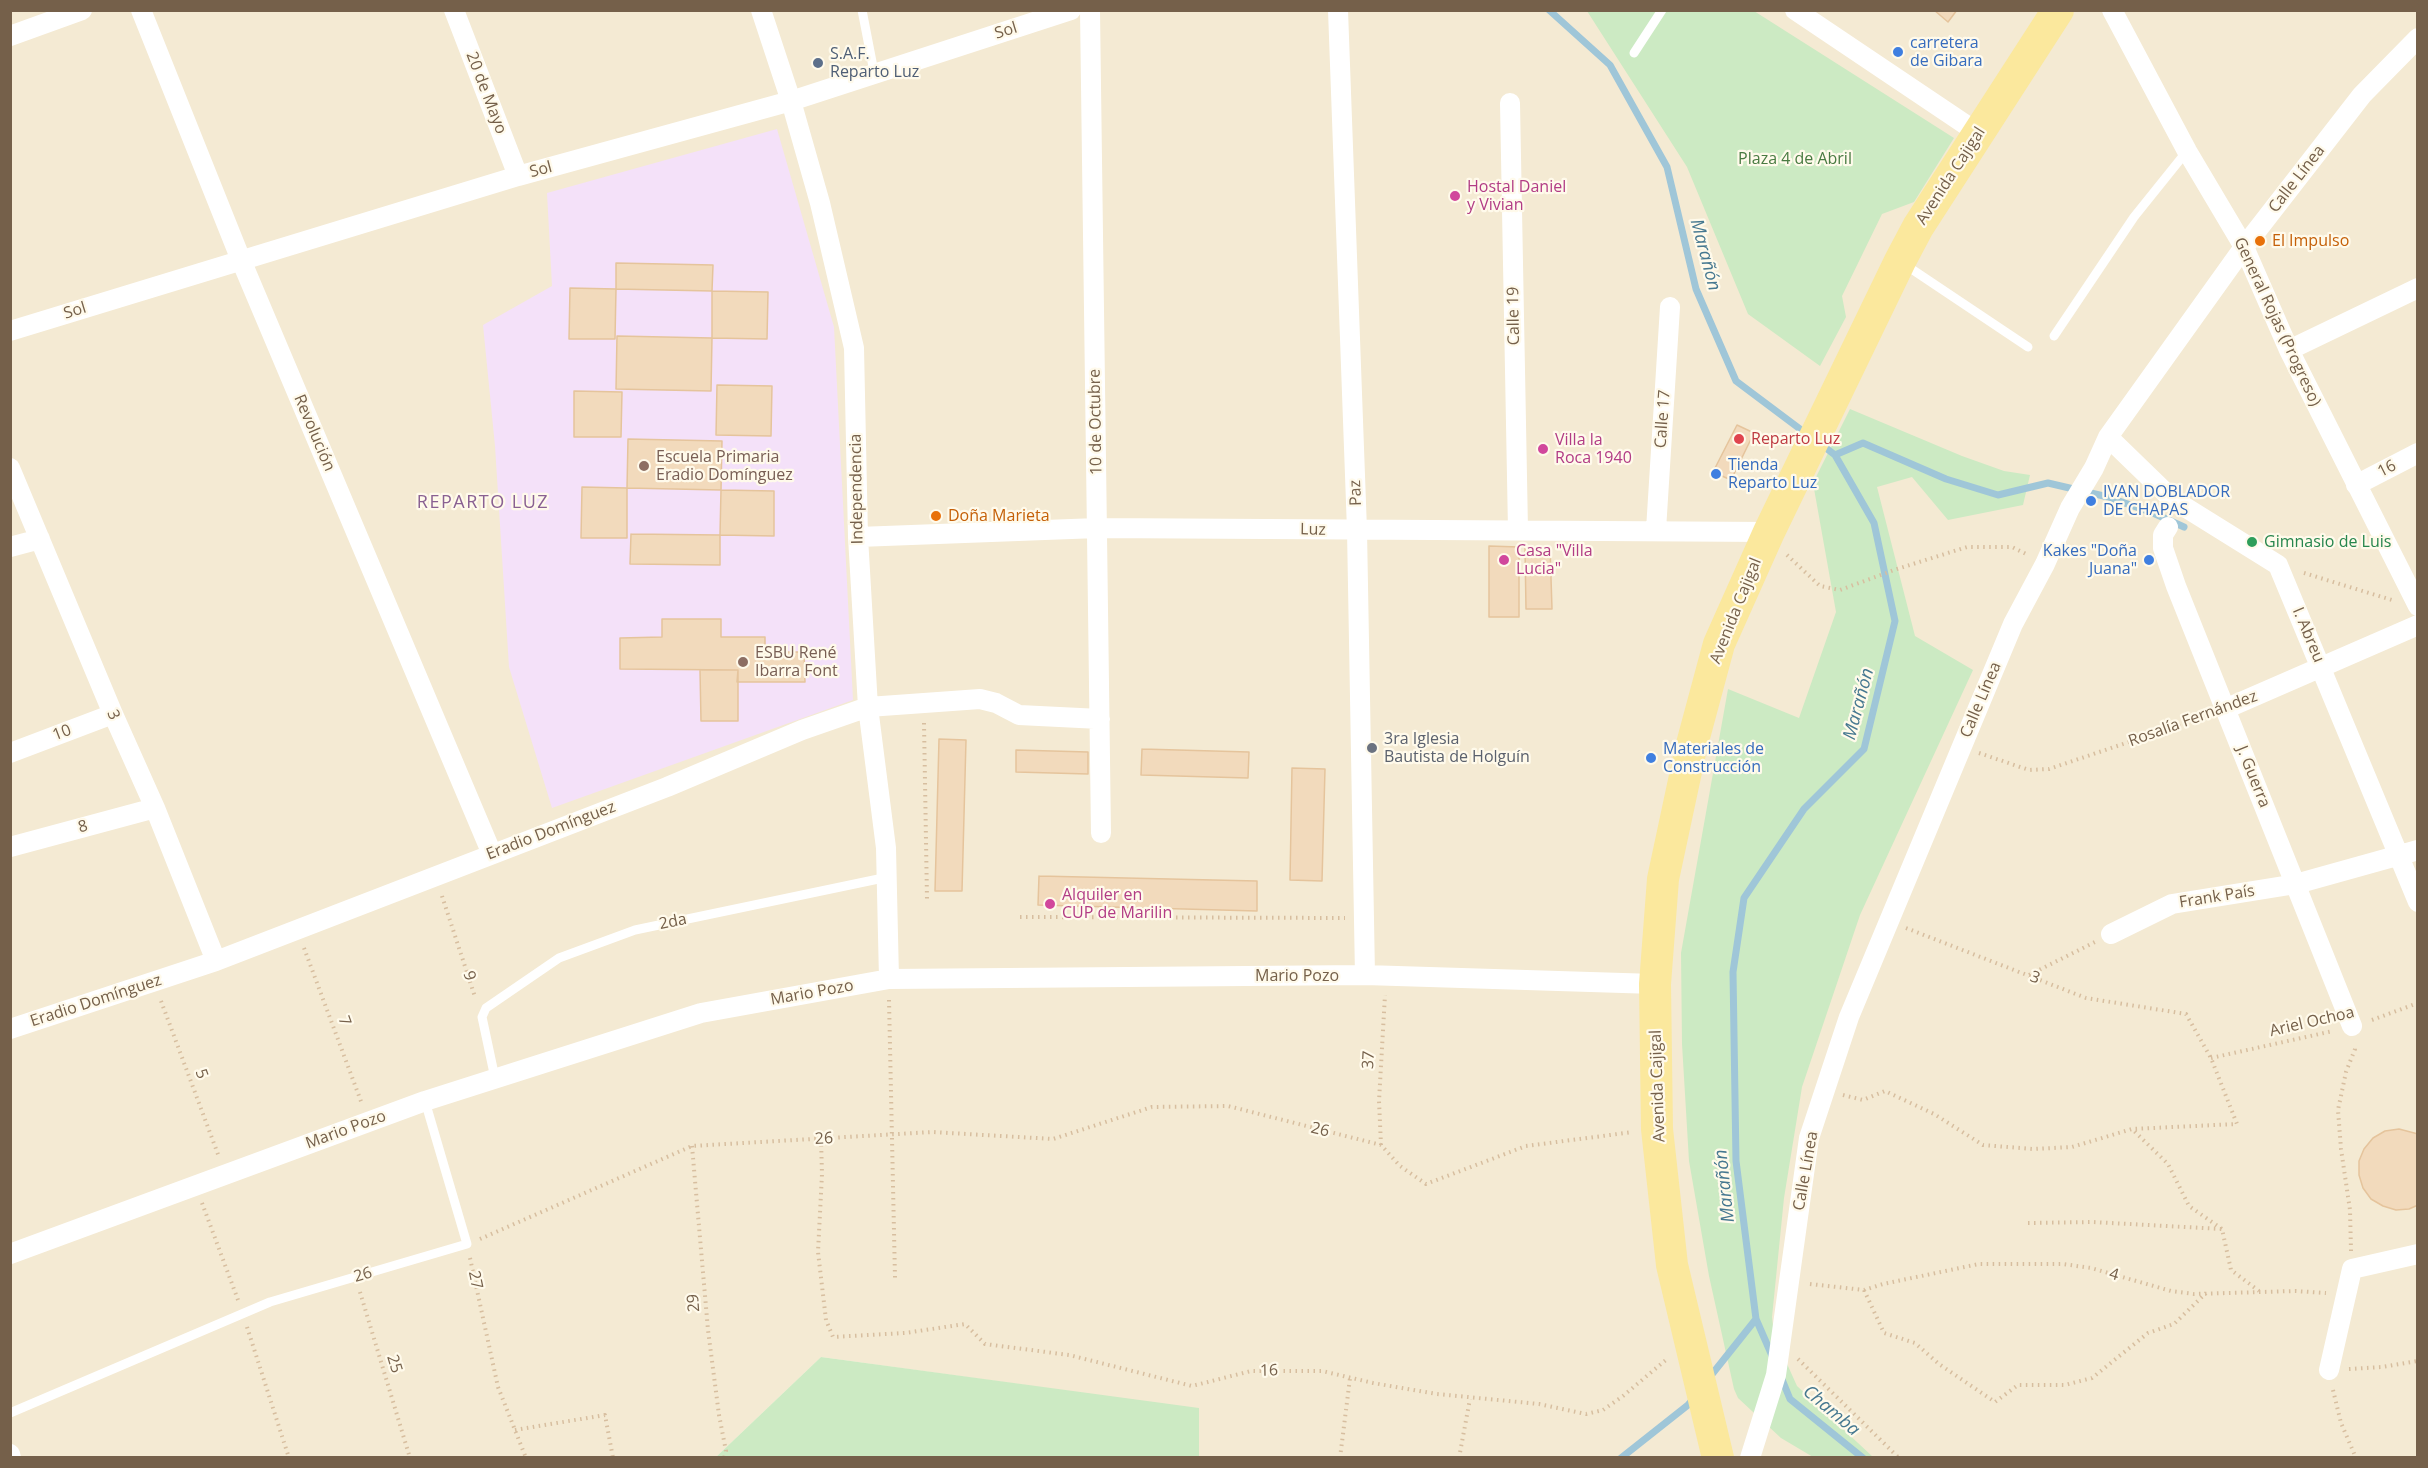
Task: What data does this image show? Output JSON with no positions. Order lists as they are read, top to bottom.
{
  "streets": {
    "main road": ["Avenida Cajigal"],
    "street": [
      "Sol",
      "20 de Mayo",
      "Calle Línea",
      "Calle 19",
      "General Rojas (Progreso)",
      "Calle 17",
      "10 de Octubre",
      "Revolución",
      "16",
      "Independencia",
      "Paz",
      "Luz",
      "I. Abreu",
      "3",
      "Rosalía Fernández",
      "10",
      "J. Guerra",
      "8",
      "Eradio Domínguez",
      "Frank País",
      "Mario Pozo"
    ],
    "lane": ["2da", "26"],
    "path": [
      "9",
      "7",
      "Ariel Ochoa",
      "37",
      "5",
      "4",
      "27",
      "29",
      "25"
    ]
  },
  "crossings": [
    ["Sol", "20 de Mayo"],
    ["Sol", "Revolución"],
    ["Sol", "Independencia"],
    ["Avenida Cajigal", "16"],
    ["Avenida Cajigal", "Luz"],
    ["Avenida Cajigal", "Mario Pozo"],
    ["Calle Línea", "General Rojas (Progreso)"],
    ["Calle Línea", "3"],
    ["Calle Línea", "Rosalía Fernández"],
    ["Calle 19", "Luz"],
    ["General Rojas (Progreso)", "16"],
    ["Calle 17", "Luz"],
    ["10 de Octubre", "Luz"],
    ["10 de Octubre", "Eradio Domínguez"],
    ["Revolución", "Eradio Domínguez"],
    ["16", "26"],
    ["Independencia", "Luz"],
    ["Independencia", "Eradio Domínguez"],
    ["Independencia", "2da"],
    ["Independencia", "Mario Pozo"],
    ["Paz", "Luz"],
    ["Paz", "Mario Pozo"],
    ["I. Abreu", "Rosalía Fernández"],
    ["I. Abreu", "Frank País"],
    ["3", "10"],
    ["3", "8"],
    ["3", "Eradio Domínguez"],
    ["3", "Ariel Ochoa"],
    ["Rosalía Fernández", "J. Guerra"],
    ["J. Guerra", "Frank País"],
    ["J. Guerra", "Ariel Ochoa"],
    ["Eradio Domínguez", "9"],
    ["Eradio Domínguez", "7"],
    ["Eradio Domínguez", "5"],
    ["2da", "9"],
    ["Mario Pozo", "7"],
    ["Mario Pozo", "37"],
    ["Mario Pozo", "5"],
    ["37", "26"],
    ["26", "27"],
    ["26", "29"],
    ["26", "25"]
  ],
  "districts": ["REPARTO LUZ"],
  "water": ["Marañón", "Chamba"],
  "parks": ["Plaza 4 de Abril"],
  "places": [
    "carretera de Gibara",
    "S.A.F. Reparto Luz",
    "Hostal Daniel y Vivian",
    "El Impulso",
    "Reparto Luz",
    "Villa la Roca 1940",
    "Escuela Primaria Eradio Domínguez",
    "Tienda Reparto Luz",
    "IVAN DOBLADOR DE CHAPAS",
    "Doña Marieta",
    "Gimnasio de Luis",
    "Casa \"Villa Lucia\"",
    "Kakes \"Doña Juana\"",
    "ESBU René Ibarra Font",
    "3ra Iglesia Bautista de Holguín",
    "Materiales de Construcción",
    "Alquiler en CUP de Marilin"
  ]
}
